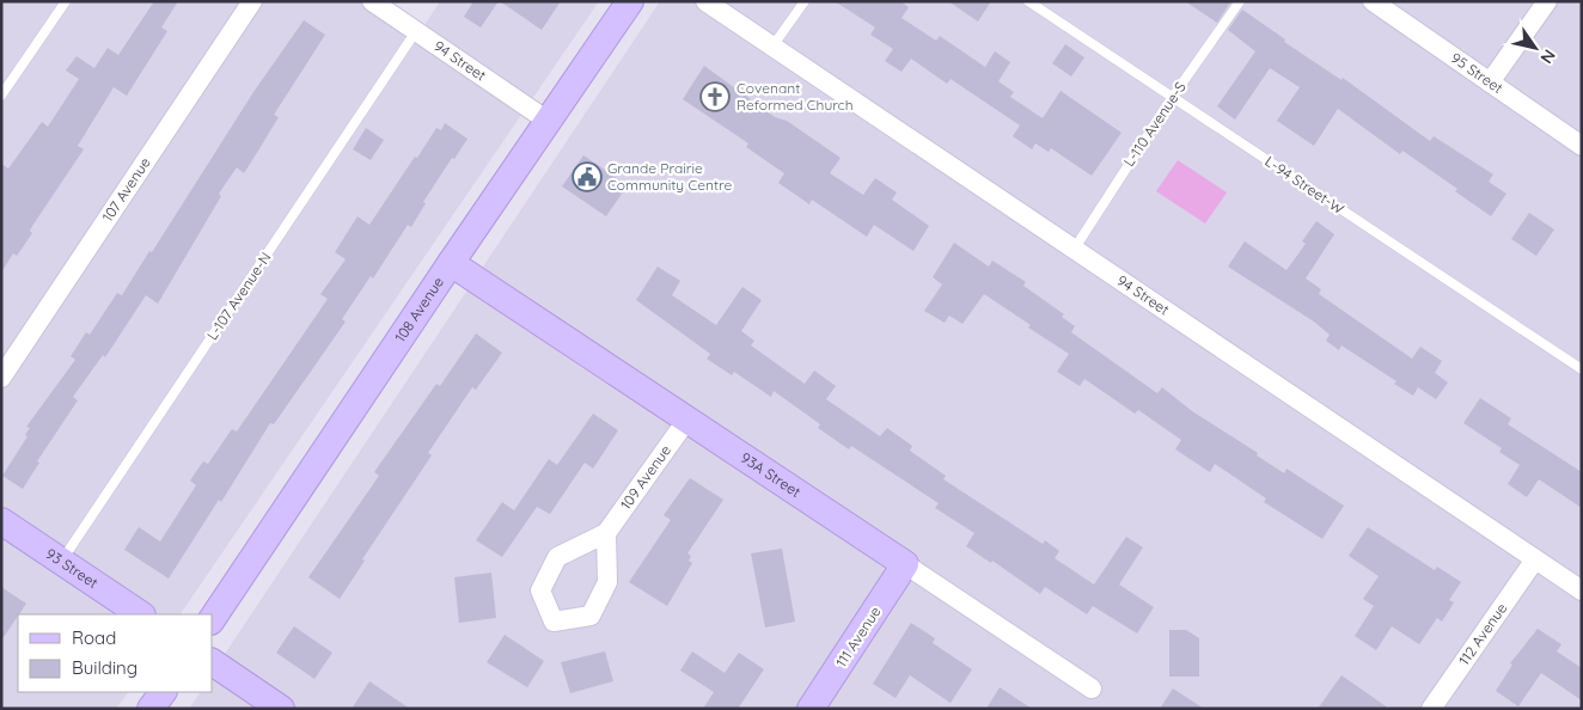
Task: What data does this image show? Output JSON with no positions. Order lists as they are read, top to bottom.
{
  "streets": {
    "street": [
      "94 Street",
      "95 Street",
      "107 Avenue",
      "108 Avenue",
      "93A Street",
      "109 Avenue",
      "93 Street",
      "112 Avenue",
      "111 Avenue"
    ],
    "lane": ["L-110 Avenue-S", "L-94 Street-W", "L-107 Avenue-N"]
  },
  "crossings": [
    ["94 Street", "L-110 Avenue-S"],
    ["94 Street", "L-107 Avenue-N"],
    ["94 Street", "108 Avenue"],
    ["94 Street", "112 Avenue"],
    ["L-110 Avenue-S", "L-94 Street-W"],
    ["L-107 Avenue-N", "93 Street"],
    ["108 Avenue", "93A Street"],
    ["93A Street", "109 Avenue"],
    ["93A Street", "111 Avenue"]
  ],
  "places": {
    "church": ["Covenant Reformed Church"],
    "public building": ["Grande Prairie Community Centre"]
  },
  "legend": ["Road", "Building"],
  "north": "bottom right"
}
